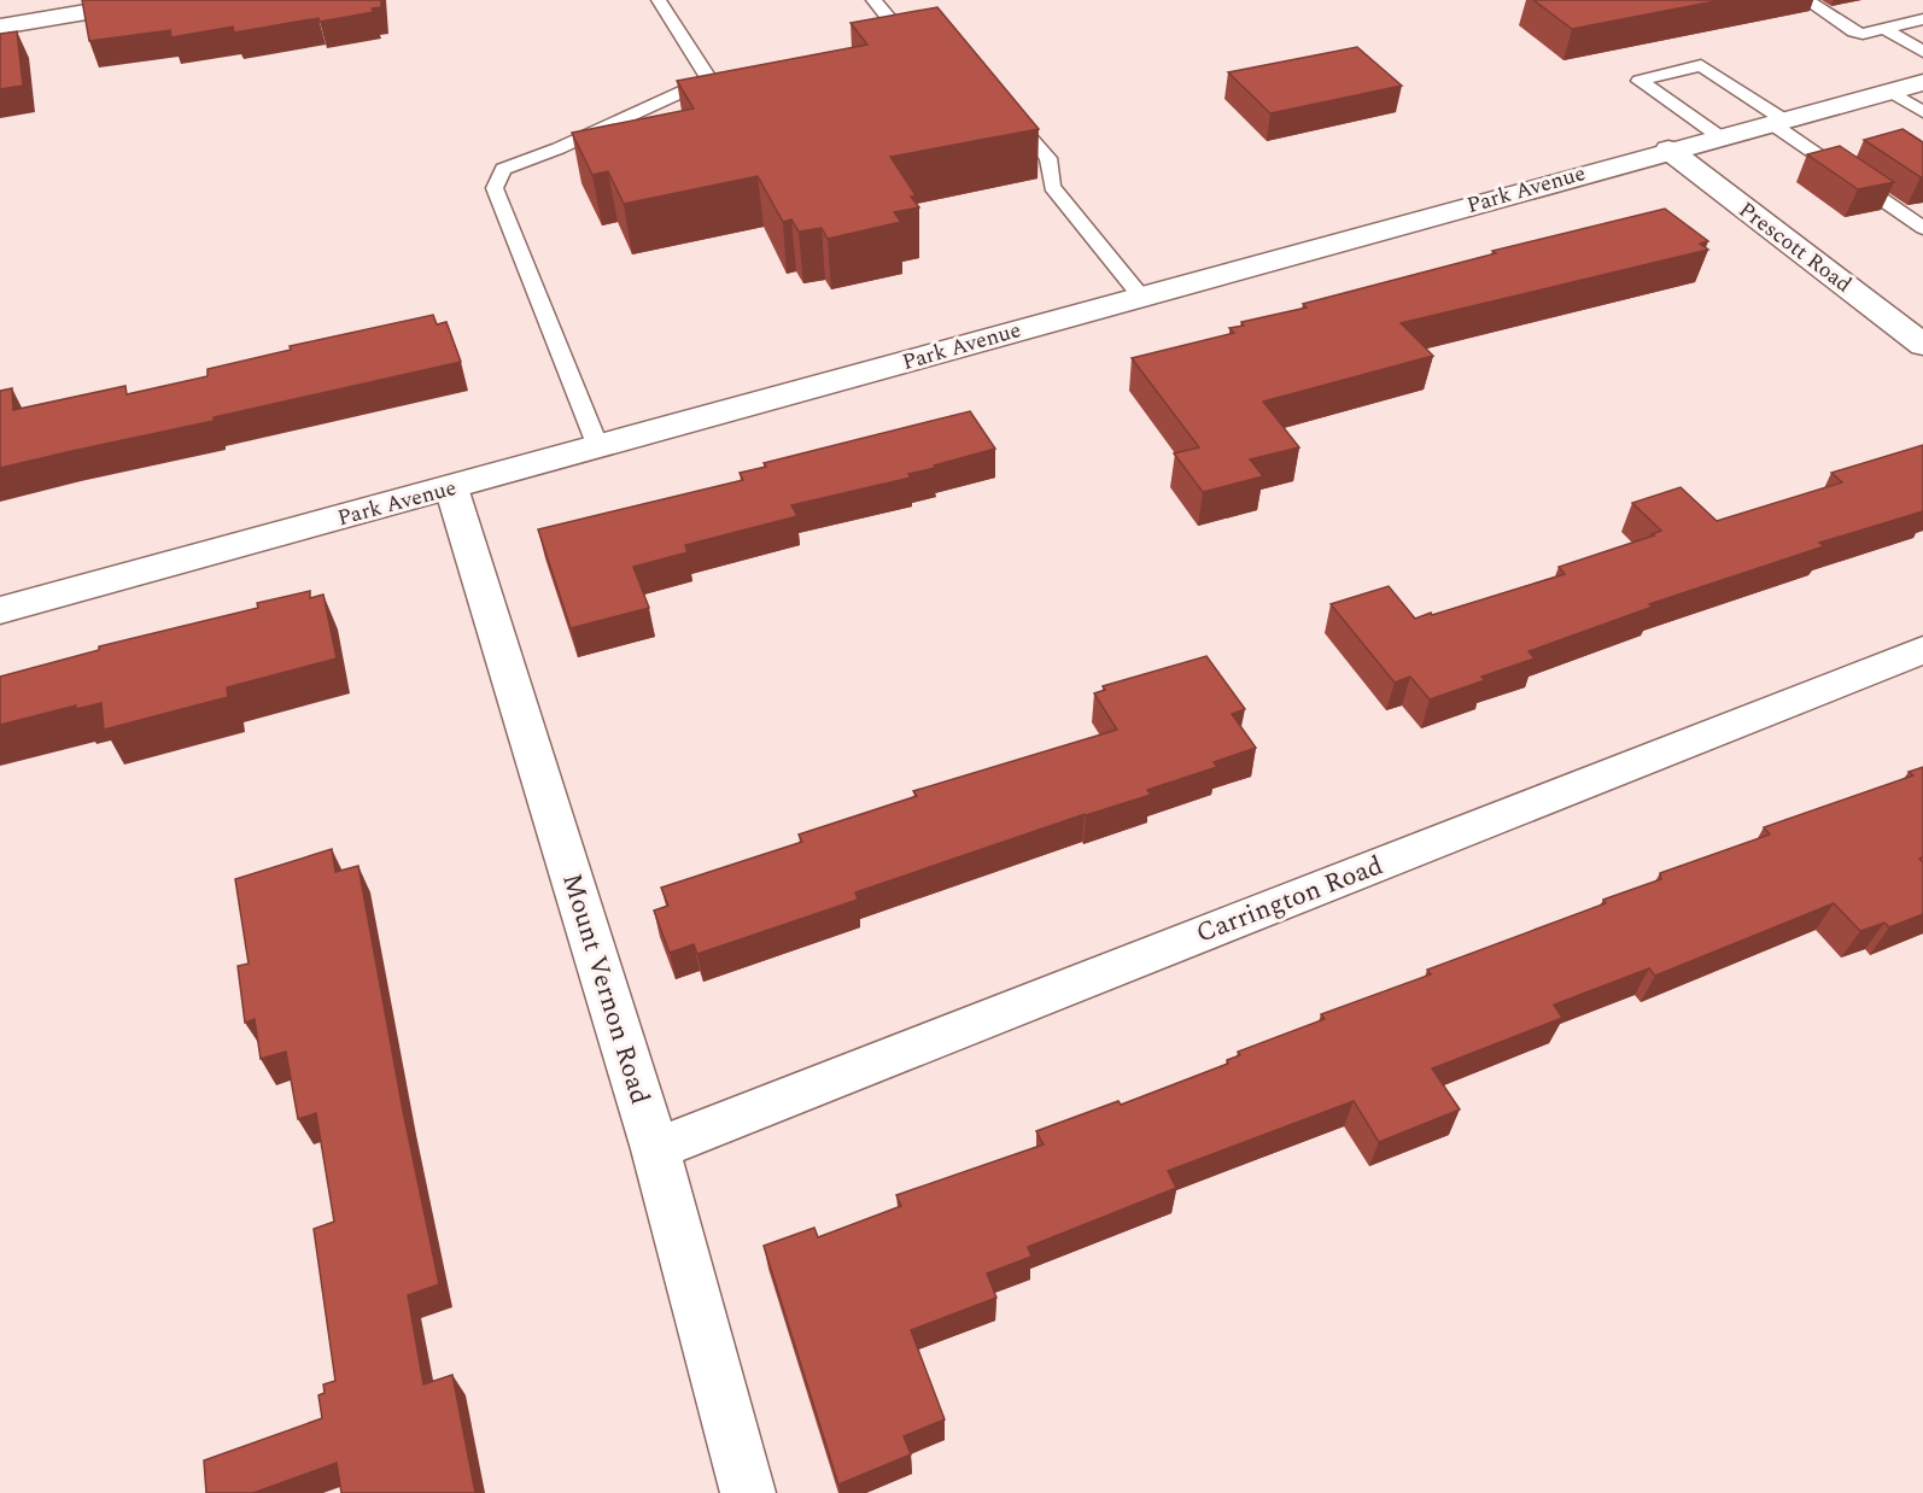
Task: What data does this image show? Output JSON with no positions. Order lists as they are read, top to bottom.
{
  "streets": {
    "street": [
      "Park Avenue",
      "Prescott Road",
      "Carrington Road",
      "Mount Vernon Road"
    ]
  },
  "crossings": [
    ["Park Avenue", "Prescott Road"],
    ["Park Avenue", "Mount Vernon Road"],
    ["Carrington Road", "Mount Vernon Road"]
  ]
}
